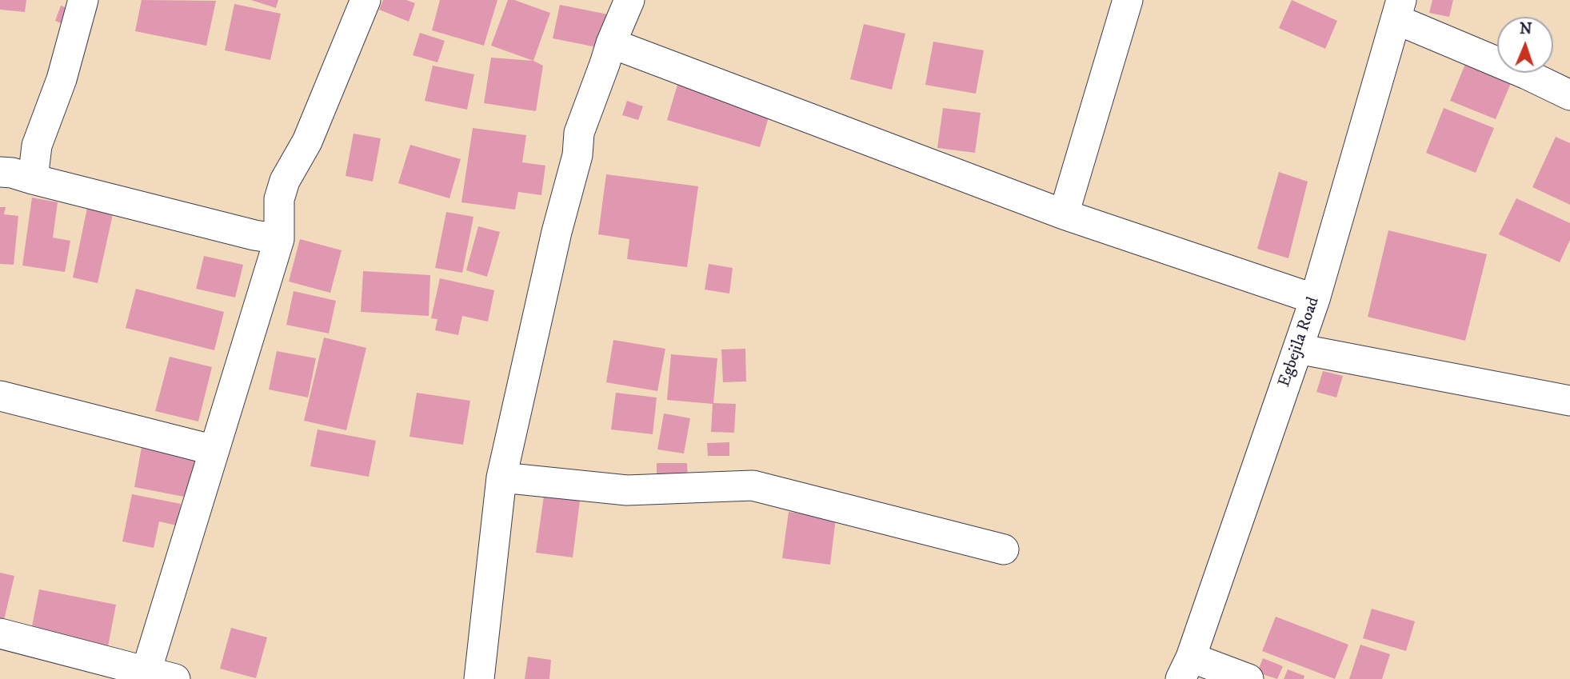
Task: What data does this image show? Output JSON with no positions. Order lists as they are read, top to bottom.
{
  "streets": {
    "street": ["Egbejila Road"]
  },
  "north": "top"
}
